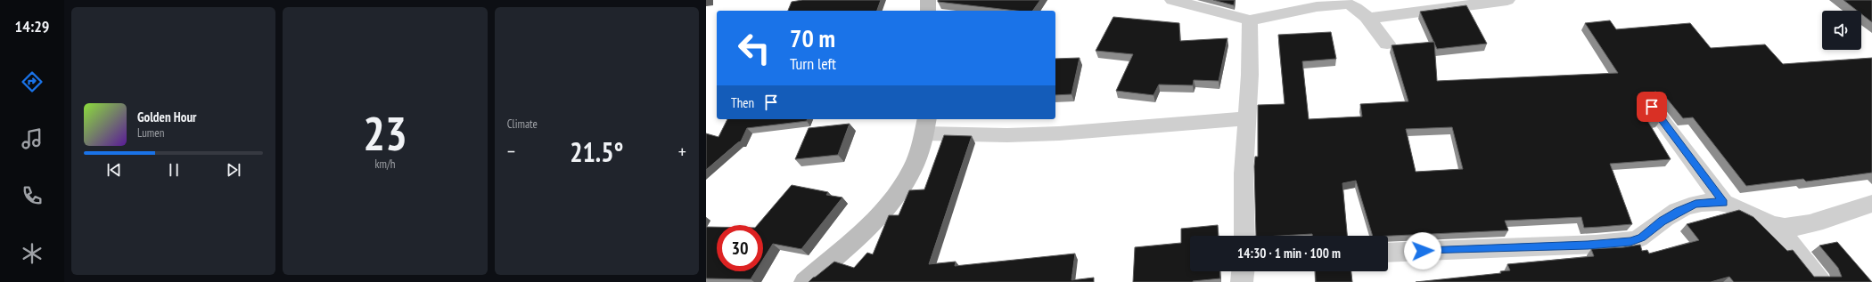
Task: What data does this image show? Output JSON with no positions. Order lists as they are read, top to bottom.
{
  "page": {
    "tabs": "14:29",
    "tile": [
      ["23", "km/h"],
      "Climate"
    ],
    "turn": ["70 m", "Turn left"],
    "then": "Then",
    "song": ["Golden Hour", "Lumen"],
    "heat": ["−", "21.5°", "+"],
    "limit": "30",
    "trip": "14:30 · 1 min · 100 m"
  }
}
